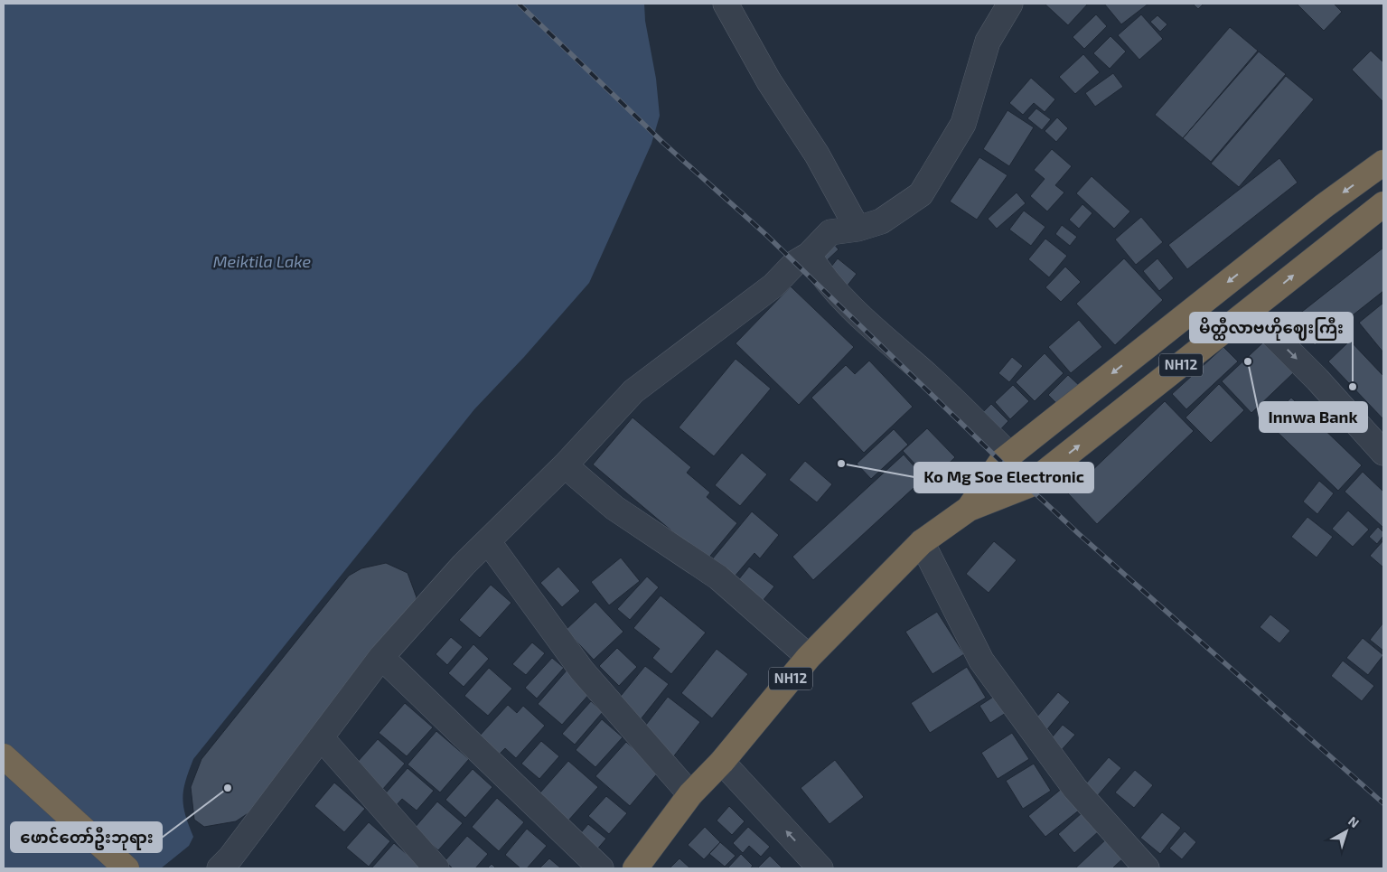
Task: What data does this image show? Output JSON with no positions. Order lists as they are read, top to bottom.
{
  "streets": {
    "highway": ["NH12"]
  },
  "water": ["Meiktila Lake"],
  "places": [
    "Innwa Bank",
    "မိတ္ထီလာဗဟိုဈေးကြီး",
    "Ko Mg Soe Electronic",
    "ဖောင်တော်ဦးဘုရား"
  ],
  "north": "top right"
}
